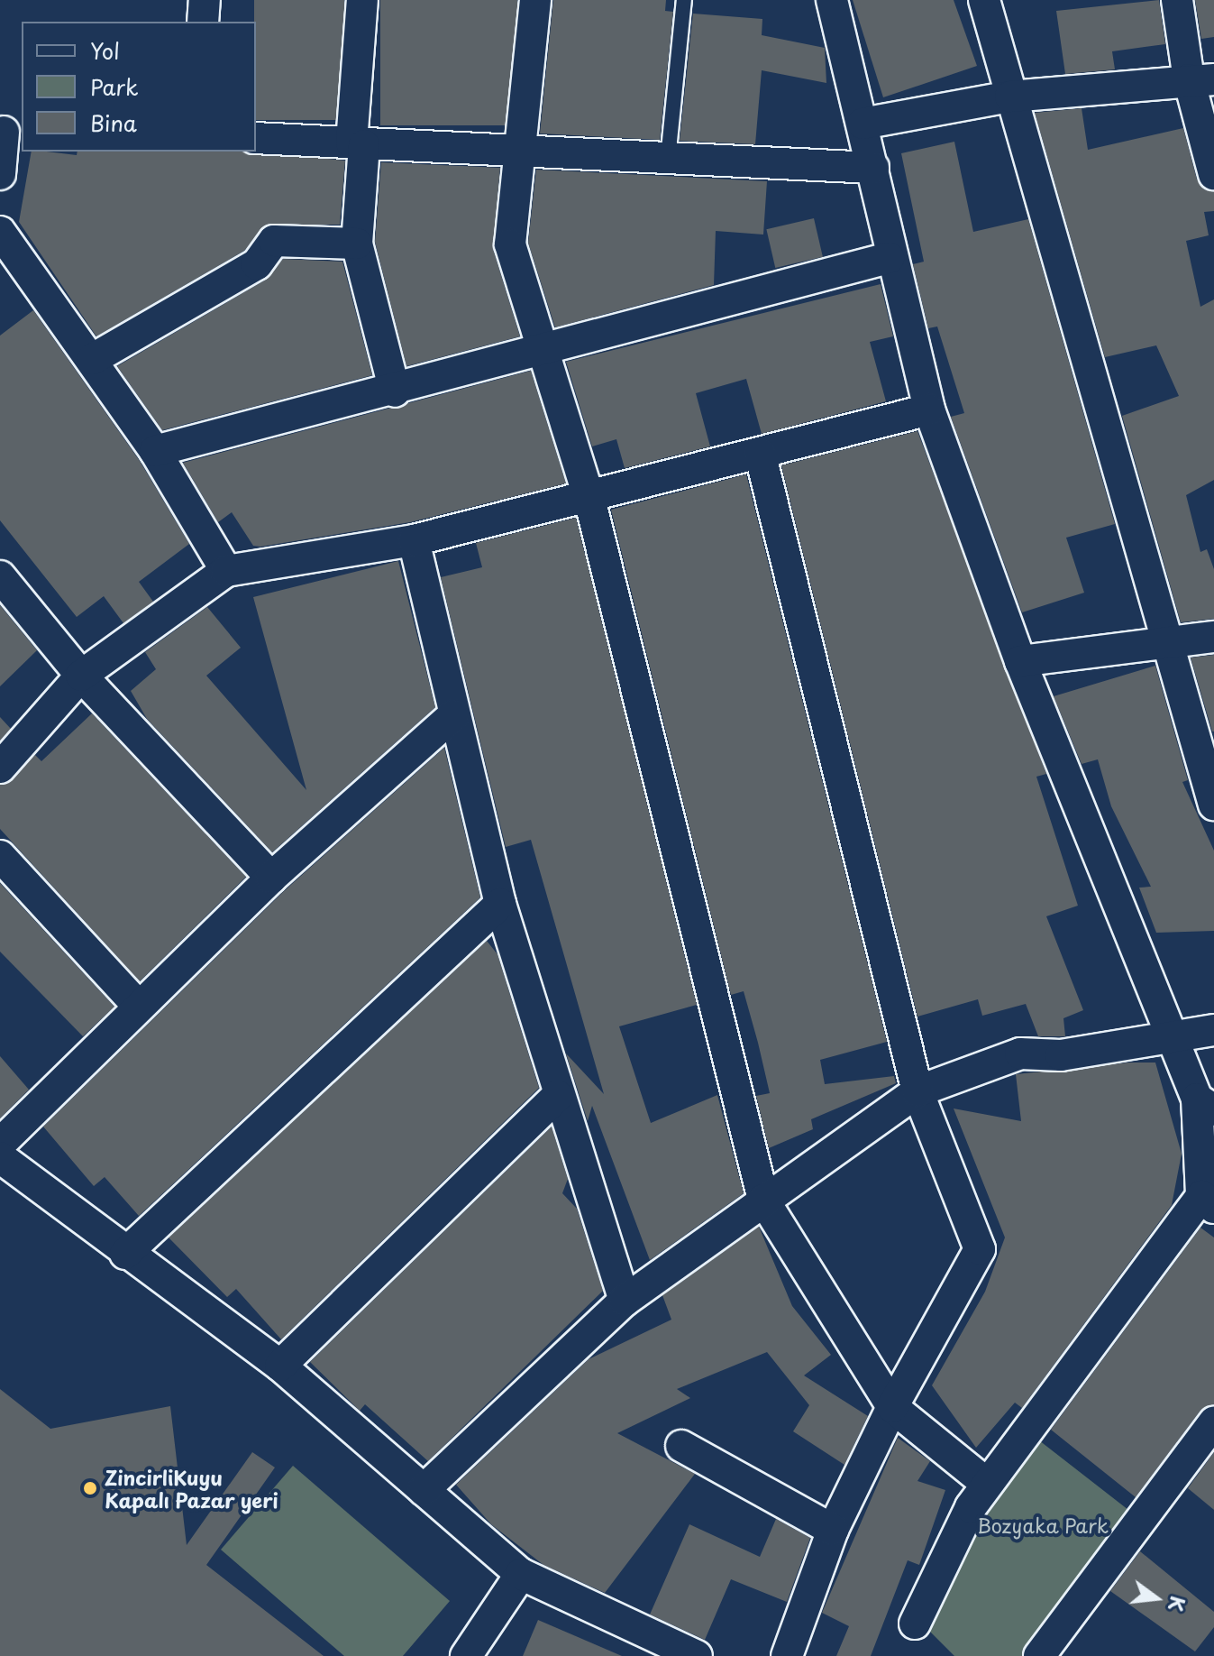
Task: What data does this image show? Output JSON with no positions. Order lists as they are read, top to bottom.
{
  "parks": ["Bozyaka Park"],
  "places": ["ZincirliKuyu Kapalı Pazar yeri"],
  "legend": ["Yol", "Park", "Bina"],
  "north": "right"
}
